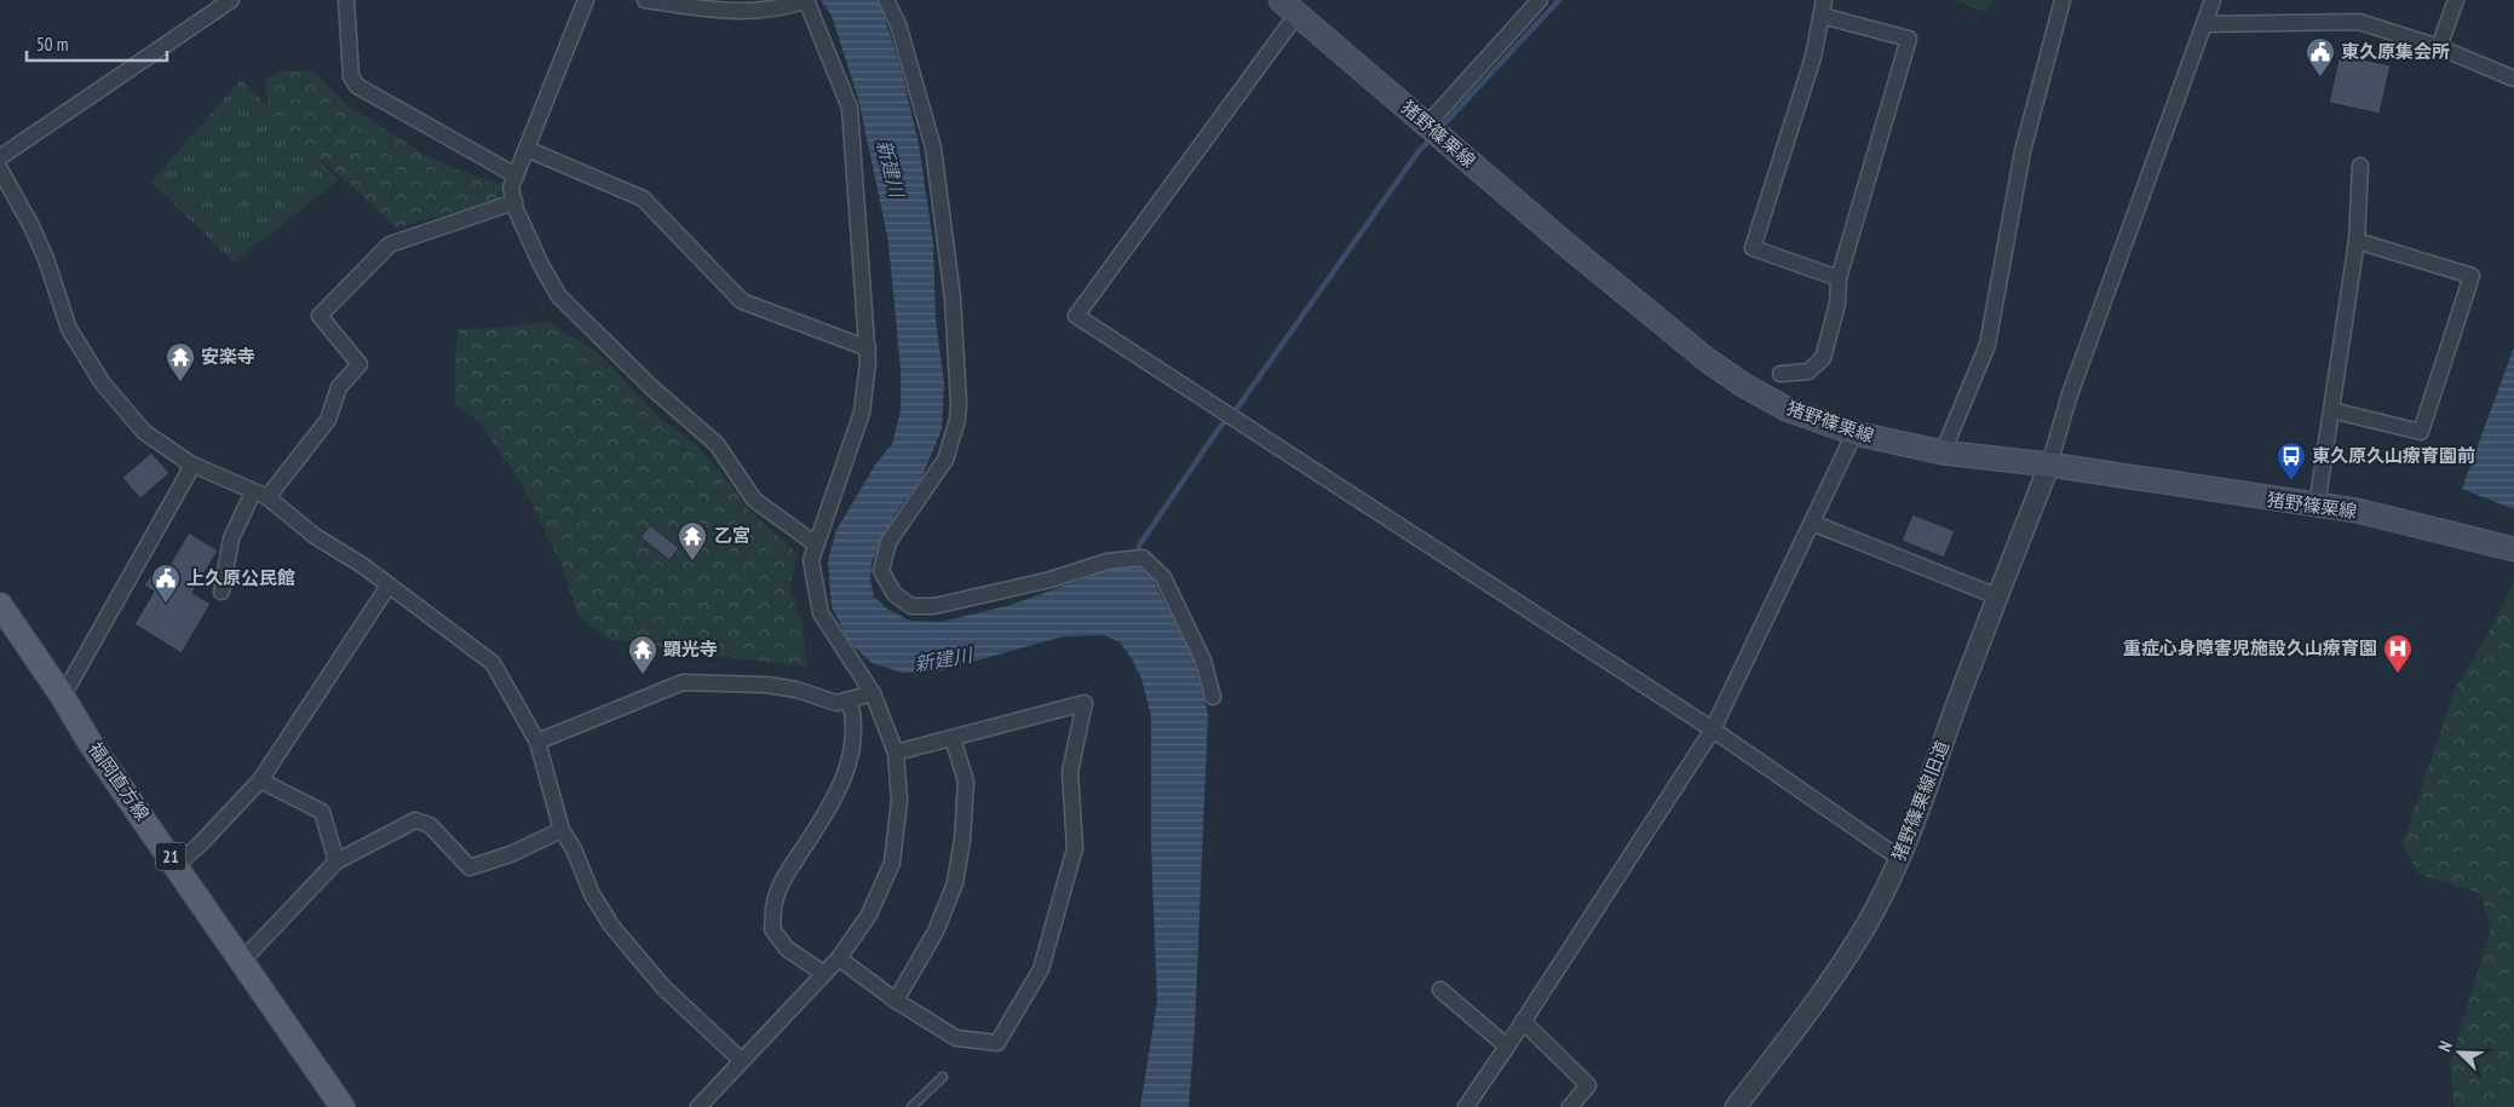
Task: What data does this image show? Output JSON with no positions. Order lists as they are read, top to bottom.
{
  "streets": {
    "main road": ["猪野篠栗線", "福岡直方線", "21"],
    "street": ["猪野篠栗線旧道"]
  },
  "crossings": [
    ["猪野篠栗線", "猪野篠栗線旧道"]
  ],
  "water": ["新建川"],
  "places": {
    "public building": ["東久原集会所", "上久原公民館"],
    "temple": ["安楽寺", "乙宮", "顕光寺"],
    "bus stop": ["東久原久山療育園前"],
    "hospital": ["重症心身障害児施設久山療育園"]
  },
  "scale_bar": "50 m",
  "north": "top left"
}
